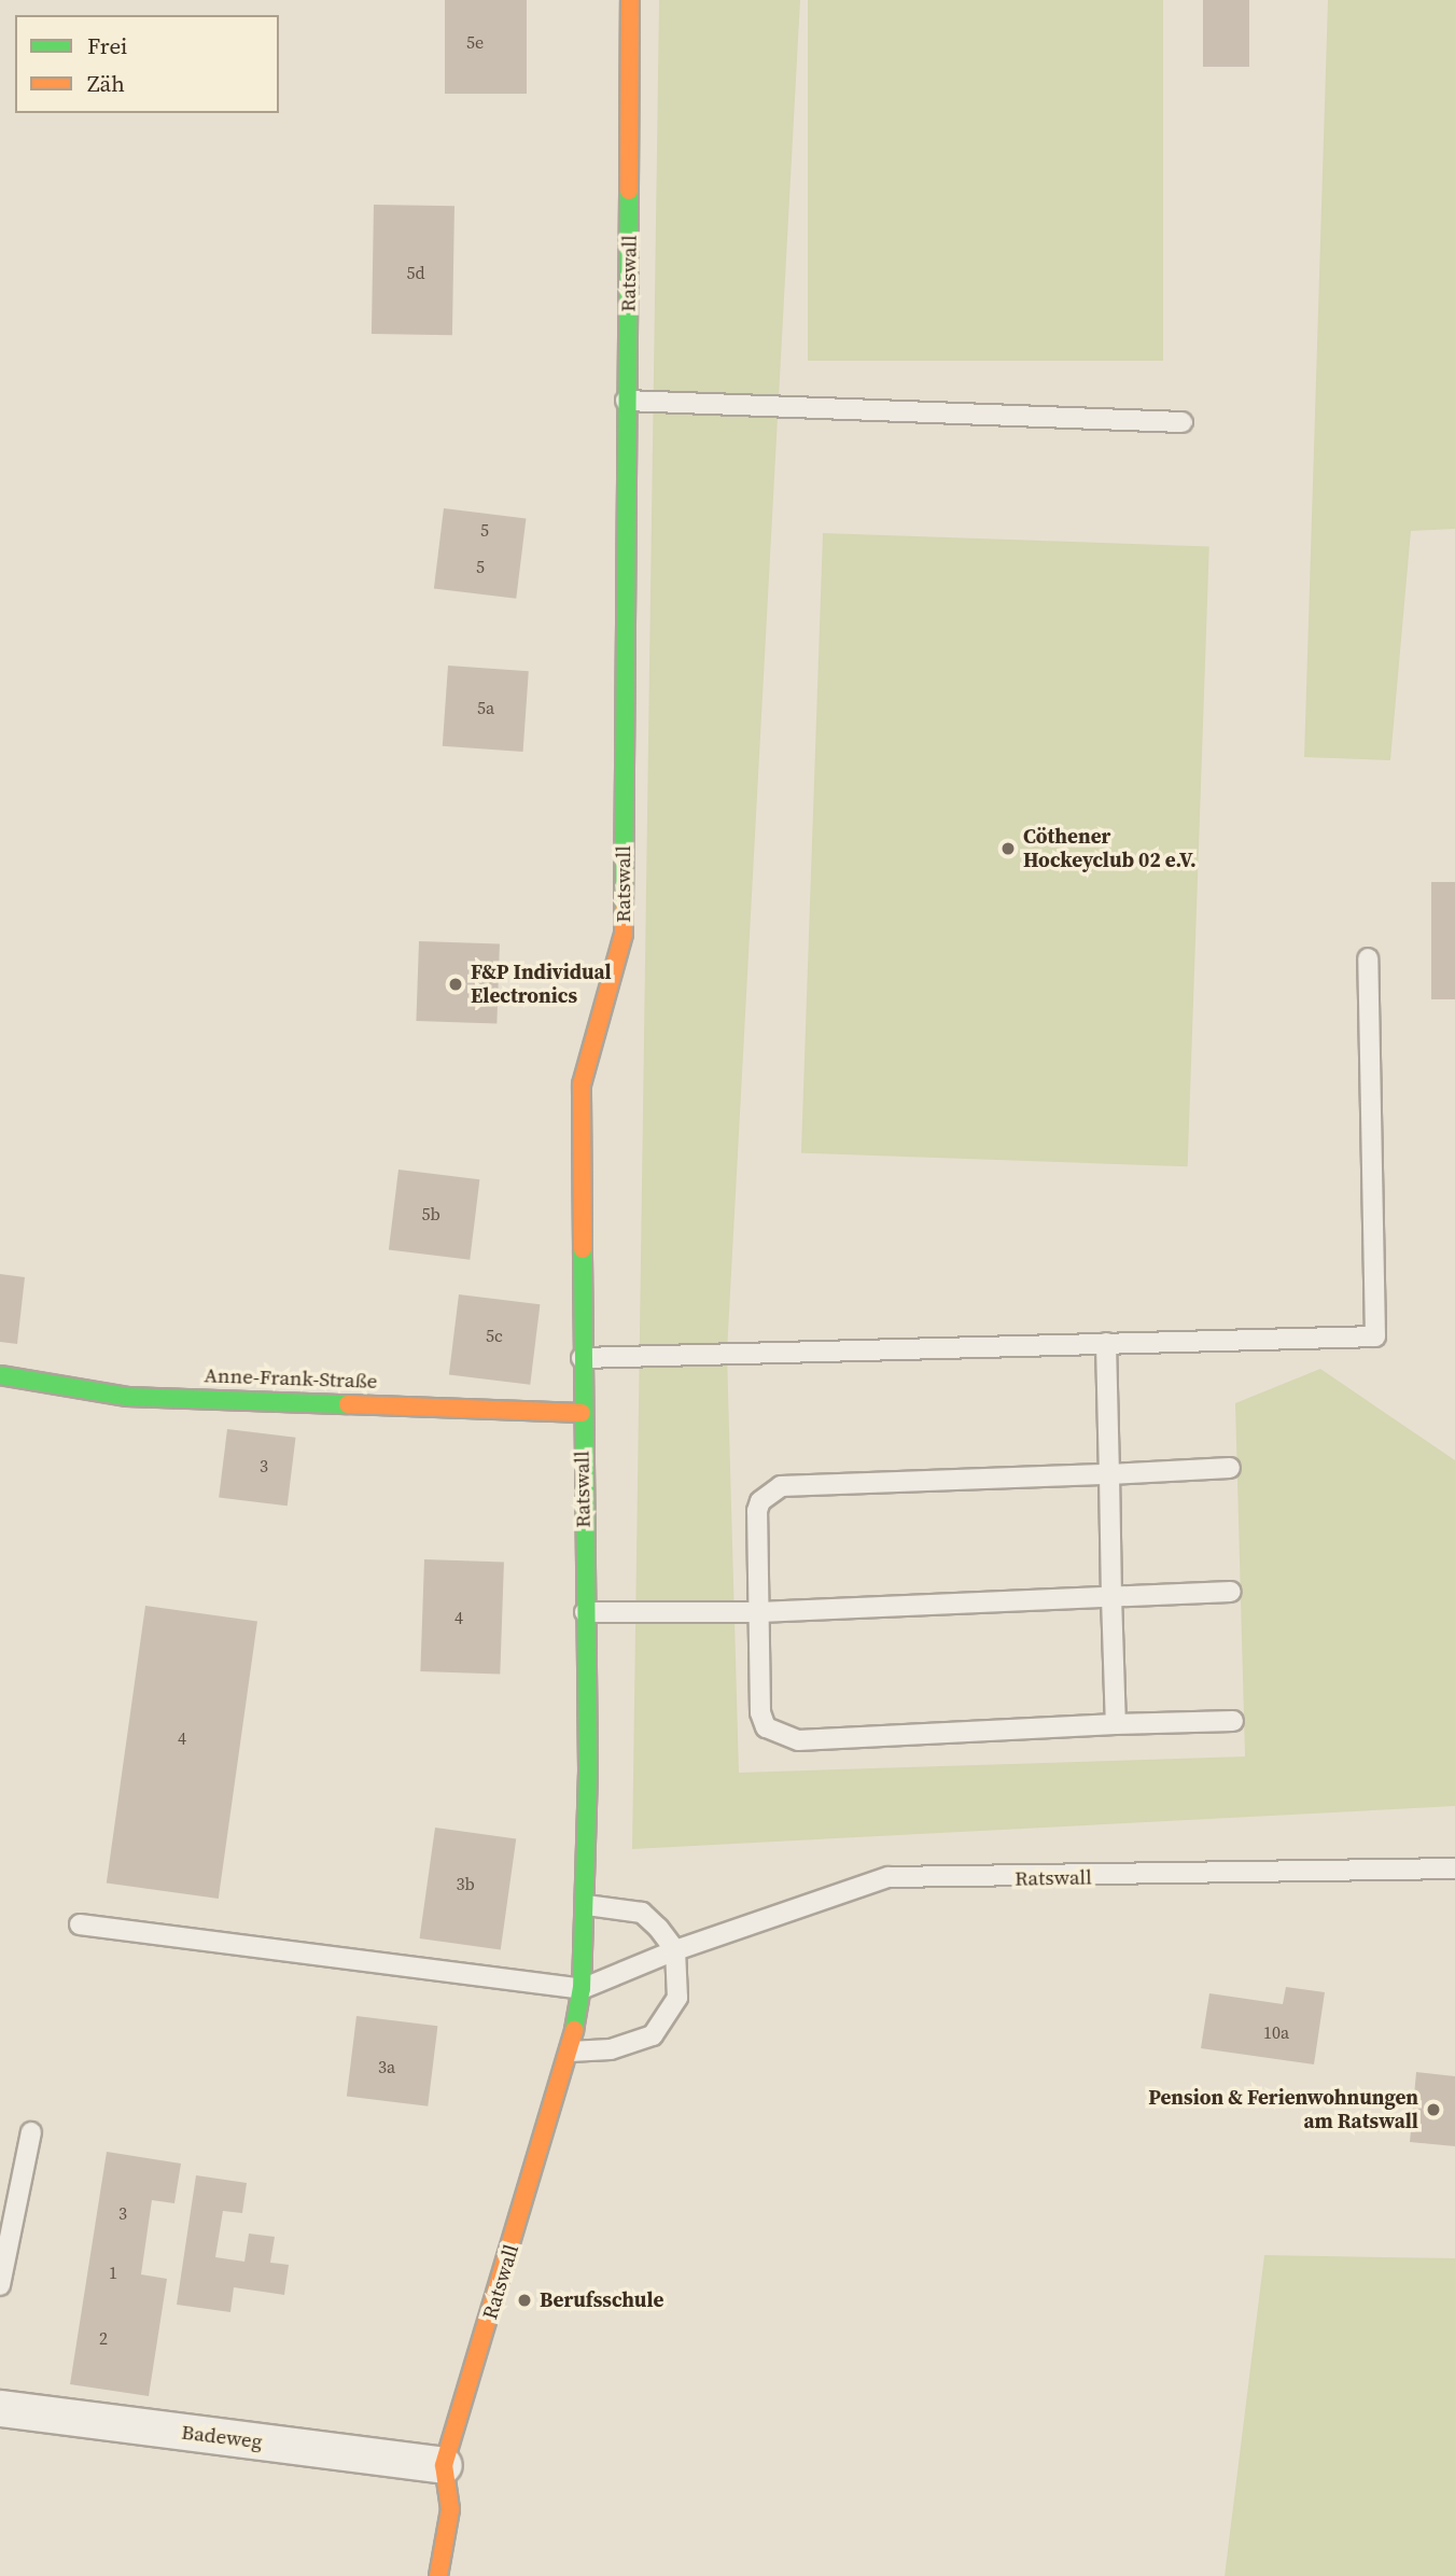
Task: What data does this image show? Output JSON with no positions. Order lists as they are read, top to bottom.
{
  "streets": {
    "street": ["Ratswall", "Anne-Frank-Straße", "Badeweg"]
  },
  "crossings": [
    ["Ratswall", "Anne-Frank-Straße"],
    ["Ratswall", "Badeweg"]
  ],
  "places": [
    "Cöthener Hockeyclub 02 e.V.",
    "F&P Individual Electronics",
    "Pension & Ferienwohnungen am Ratswall",
    "Berufsschule"
  ],
  "house_numbers": [
    "5e",
    "5d",
    "5",
    "5",
    "5a",
    "5b",
    "5c",
    "3",
    "4",
    "4",
    "3b",
    "10a",
    "3a",
    "3",
    "1",
    "2"
  ],
  "legend": ["Frei", "Zäh"]
}
